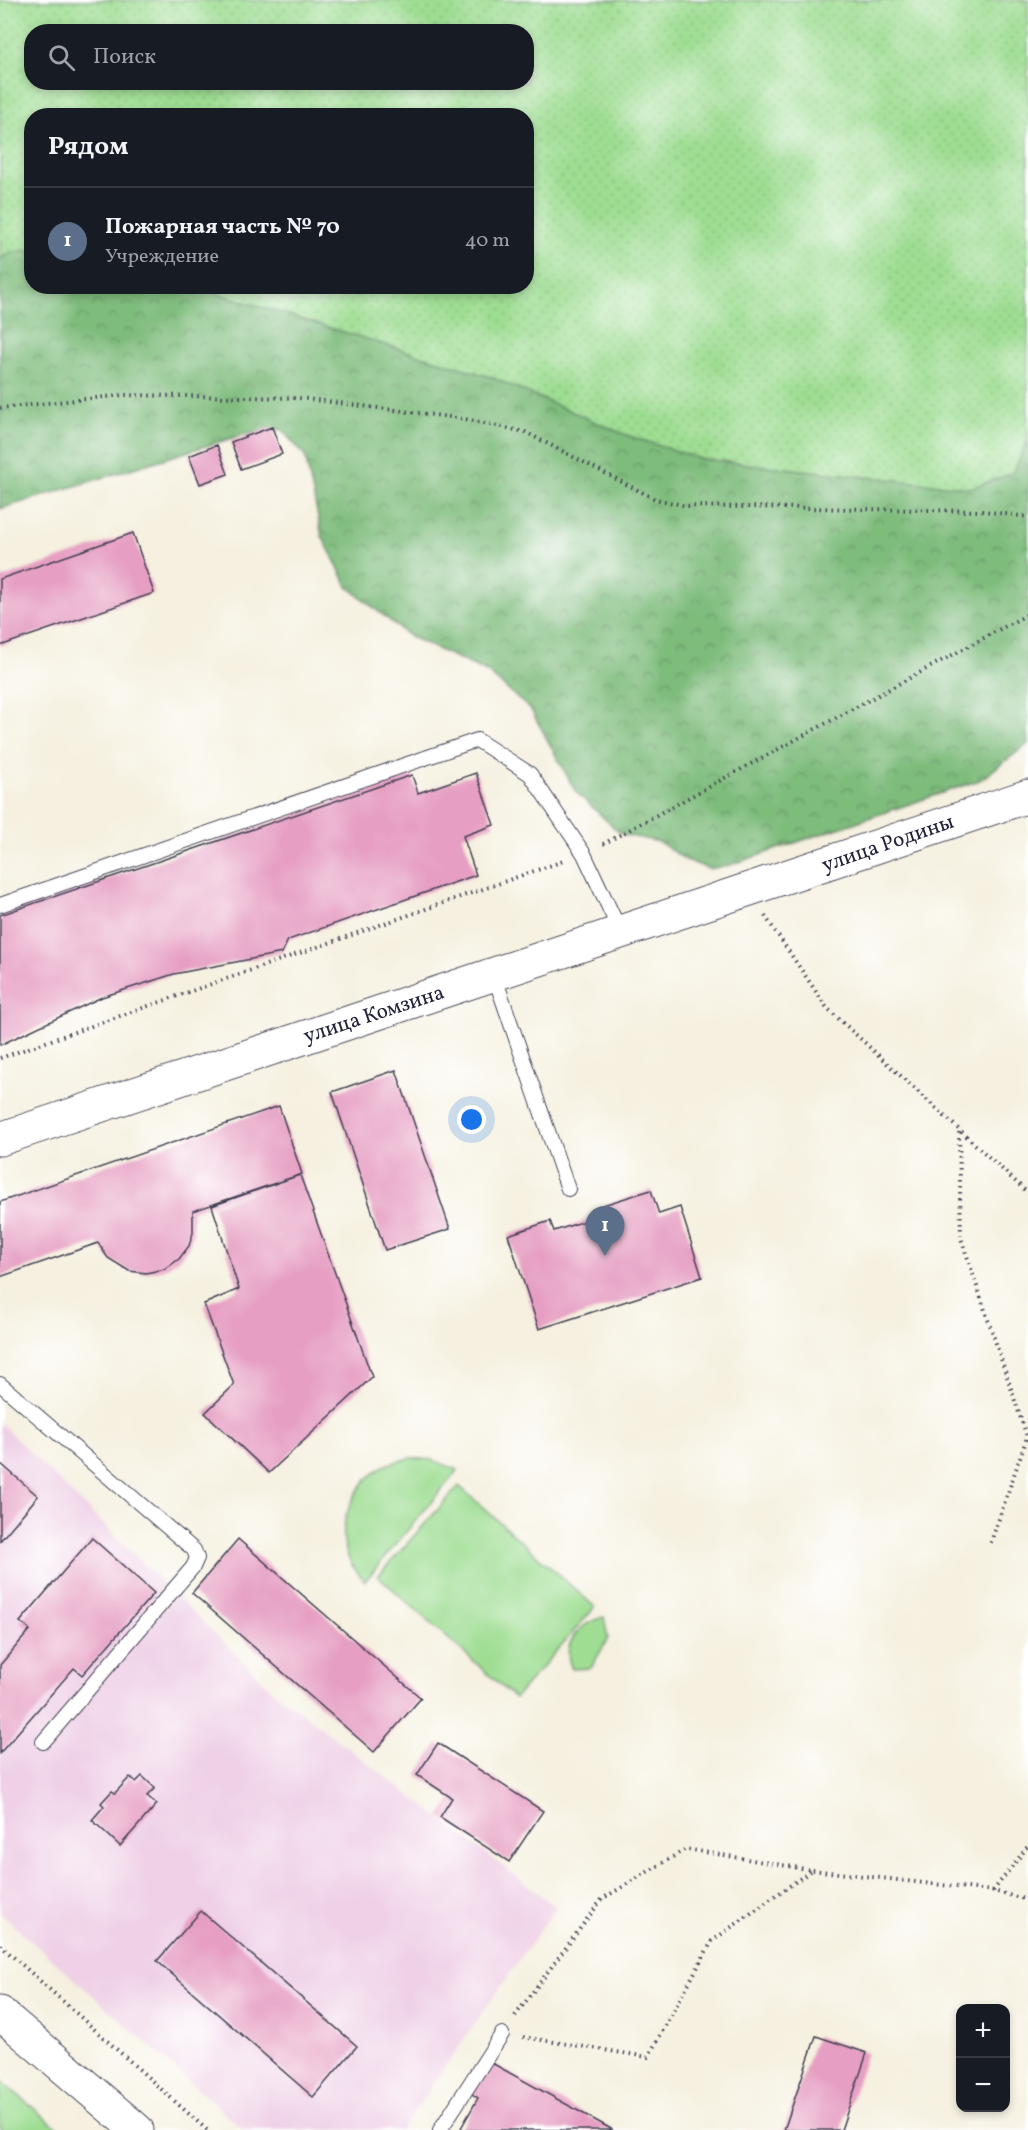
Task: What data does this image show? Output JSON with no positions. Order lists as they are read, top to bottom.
{
  "streets": {
    "main road": ["улица Родины", "улица Комзина"]
  },
  "crossings": [
    ["улица Родины", "улица Комзина"]
  ],
  "page": {
    "search": "Поиск",
    "heading": "Рядом",
    "list": [
      {
        "mark": "1",
        "name": "Пожарная часть № 70",
        "note": "Учреждение",
        "value": "40 m"
      }
    ],
    "pins": "1",
    "map_buttons": ["+", "−"]
  }
}
